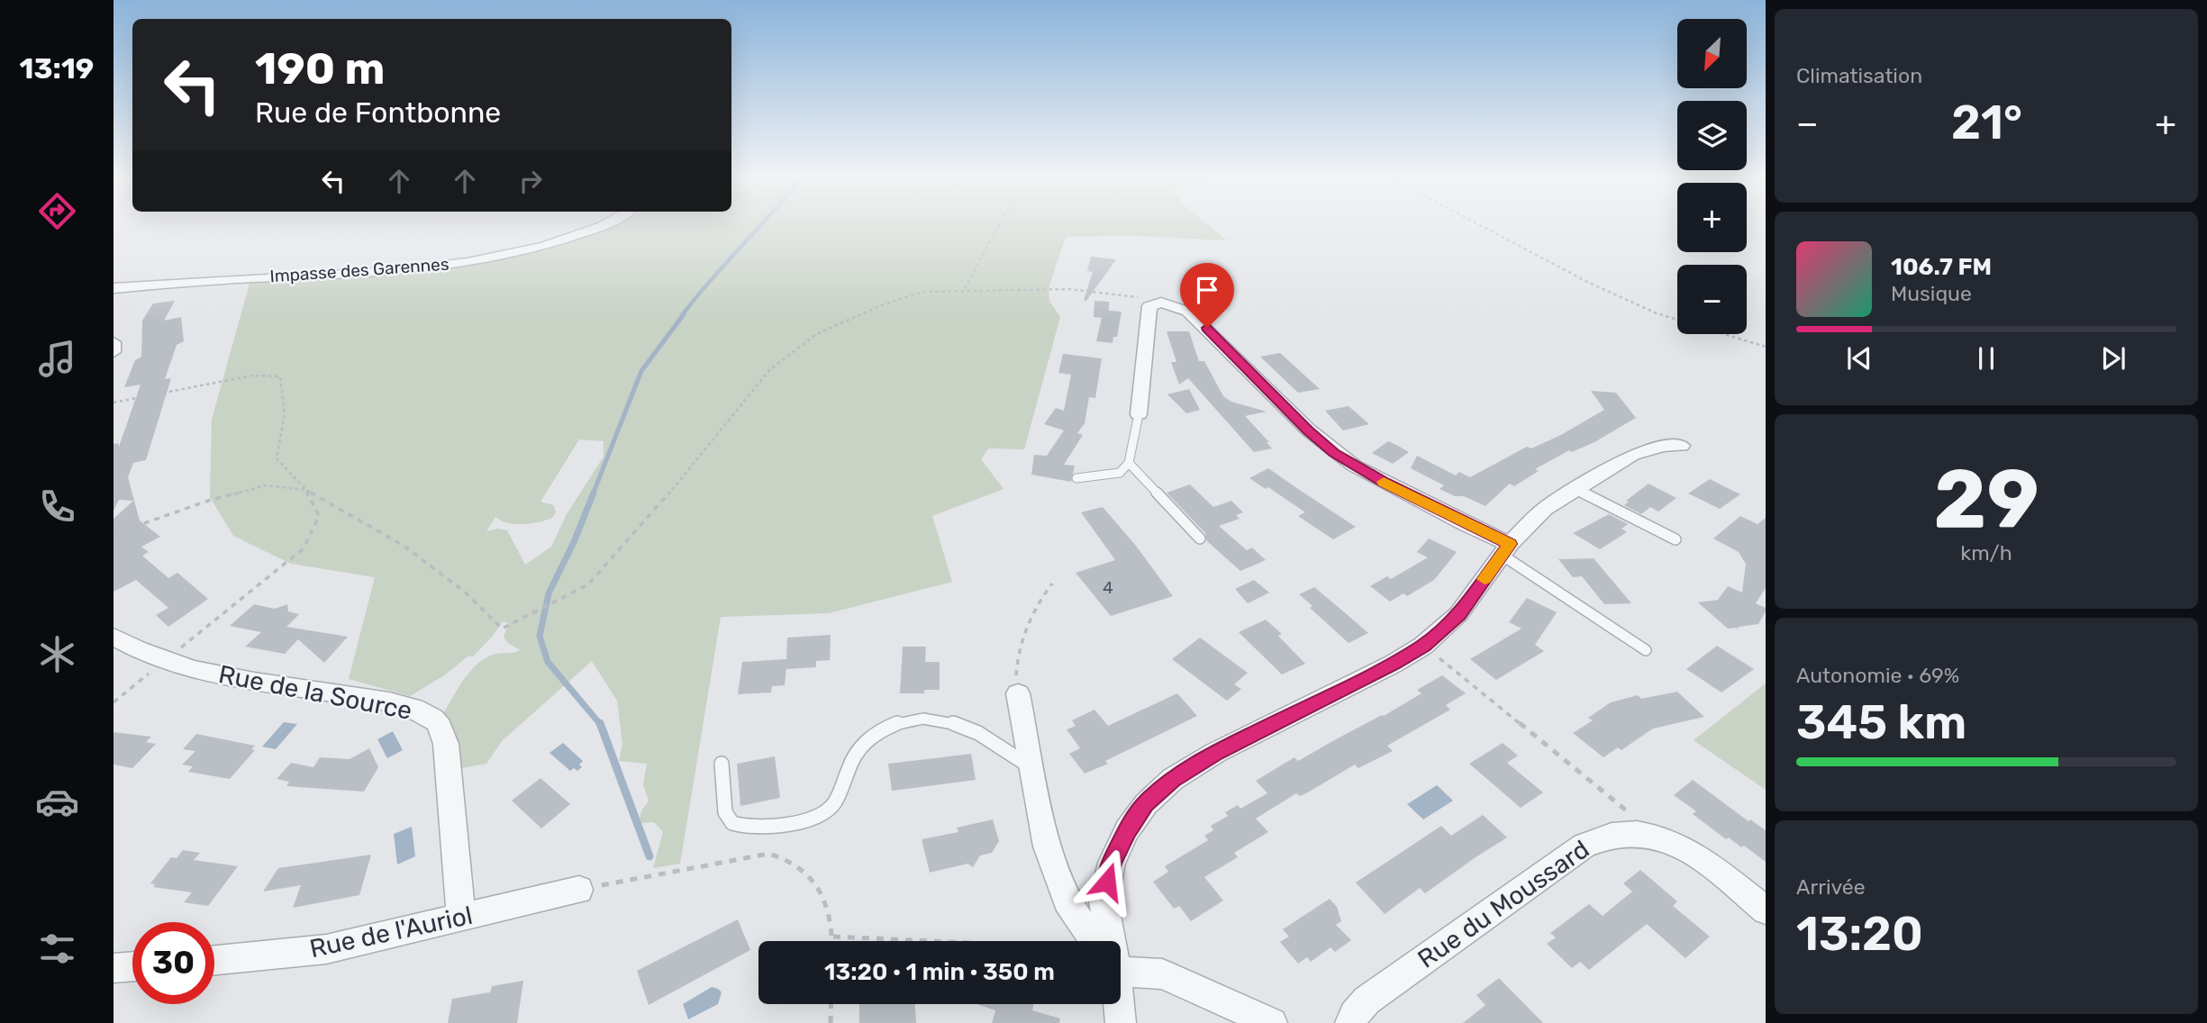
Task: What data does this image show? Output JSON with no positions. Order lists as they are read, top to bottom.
{
  "streets": {
    "street": [
      "Impasse des Garennes",
      "Rue de la Source",
      "Rue du Moussard",
      "Rue de l'Auriol"
    ]
  },
  "crossings": [
    ["Rue de la Source", "Rue de l'Auriol"]
  ],
  "house_numbers": ["4"],
  "north": "bottom left",
  "page": {
    "tabs": "13:19",
    "tile": [
      "Climatisation",
      ["29", "km/h"],
      ["Autonomie · 69%", "345 km"],
      ["Arrivée", "13:20"]
    ],
    "map_buttons": ["+", "−"],
    "turn": ["190 m", "Rue de Fontbonne"],
    "heat": ["−", "21°", "+"],
    "song": ["106.7 FM", "Musique"],
    "limit": "30",
    "trip": "13:20 · 1 min · 350 m"
  }
}
